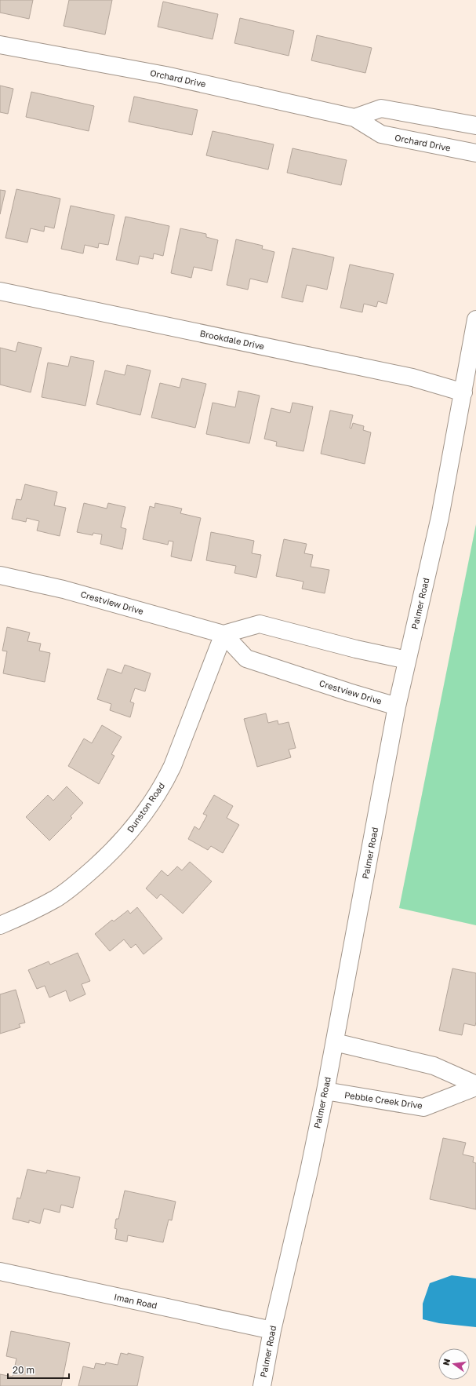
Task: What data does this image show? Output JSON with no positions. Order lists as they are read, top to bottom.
{
  "streets": {
    "street": [
      "Orchard Drive",
      "Brookdale Drive",
      "Crestview Drive",
      "Palmer Road",
      "Dunston Road",
      "Pebble Creek Drive",
      "Iman Road"
    ]
  },
  "crossings": [
    ["Brookdale Drive", "Palmer Road"],
    ["Crestview Drive", "Palmer Road"],
    ["Crestview Drive", "Dunston Road"],
    ["Palmer Road", "Pebble Creek Drive"],
    ["Palmer Road", "Iman Road"]
  ],
  "scale_bar": "20 m",
  "north": "left"
}
